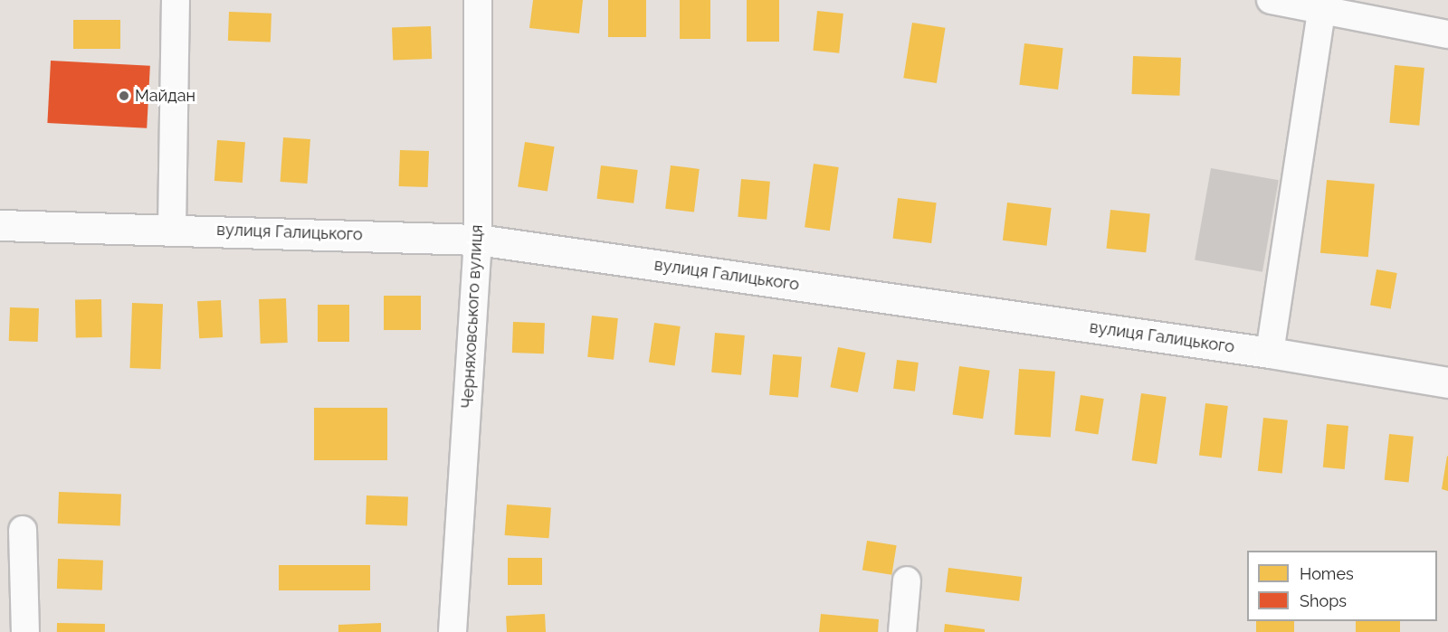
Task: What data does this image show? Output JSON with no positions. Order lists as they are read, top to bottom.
{
  "streets": {
    "street": ["вулиця Галицького", "Черняховського вулиця"]
  },
  "crossings": [
    ["вулиця Галицького", "Черняховського вулиця"]
  ],
  "places": ["Майдан"],
  "legend": ["Homes", "Shops"]
}
